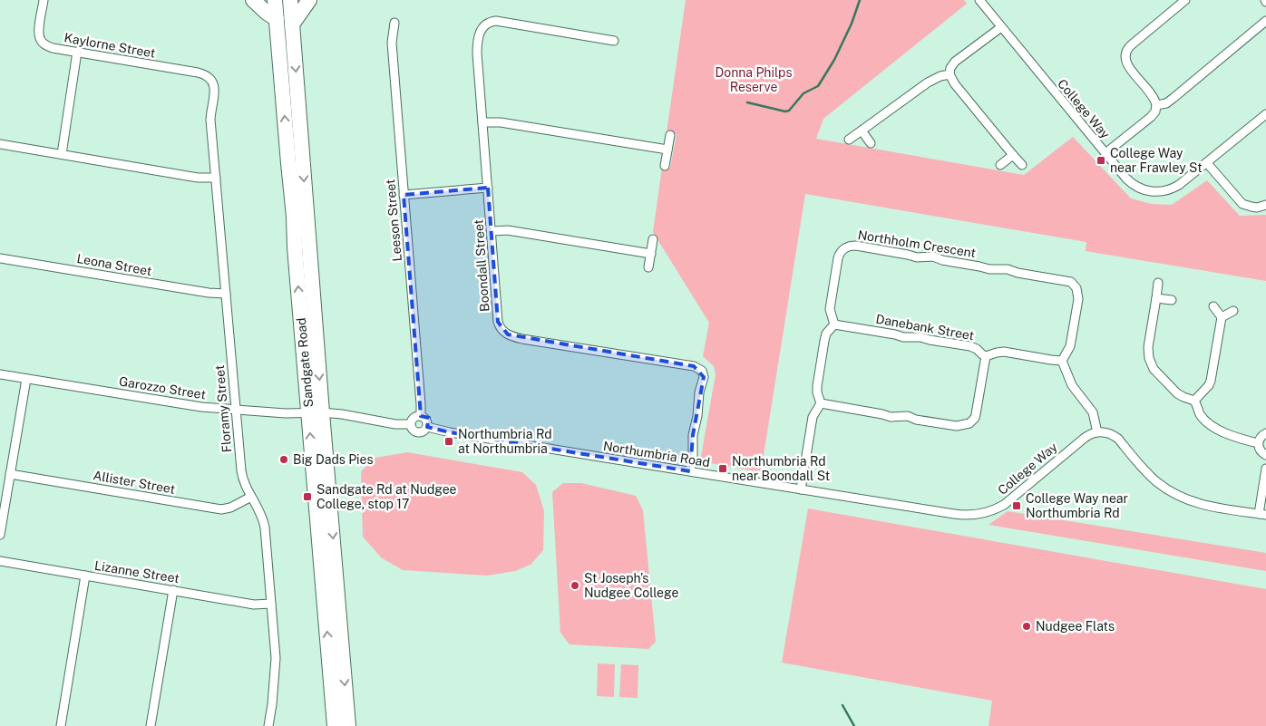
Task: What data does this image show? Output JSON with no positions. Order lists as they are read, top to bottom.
{
  "streets": {
    "highway": ["Sandgate Road"],
    "street": [
      "Kaylorne Street",
      "College Way",
      "Leeson Street",
      "Northholm Crescent",
      "Leona Street",
      "Boondall Street",
      "Danebank Street",
      "Garozzo Street",
      "Floramy Street",
      "Northumbria Road",
      "Allister Street",
      "Lizanne Street"
    ]
  },
  "crossings": [
    ["Kaylorne Street", "Floramy Street"],
    ["College Way", "Northumbria Road"],
    ["Leeson Street", "Northumbria Road"],
    ["Northholm Crescent", "Danebank Street"],
    ["Leona Street", "Floramy Street"],
    ["Boondall Street", "Northumbria Road"],
    ["Sandgate Road", "Garozzo Street"],
    ["Garozzo Street", "Floramy Street"],
    ["Floramy Street", "Allister Street"],
    ["Floramy Street", "Lizanne Street"]
  ],
  "parks": ["Donna Philps Reserve"],
  "places": {
    "transit": [
      "College Way near Frawley St",
      "Northumbria Rd at Northumbria",
      "Northumbria Rd near Boondall St",
      "Sandgate Rd at Nudgee College, stop 17",
      "College Way near Northumbria Rd"
    ],
    "other": ["Big Dads Pies", "St Joseph's Nudgee College", "Nudgee Flats"]
  }
}
